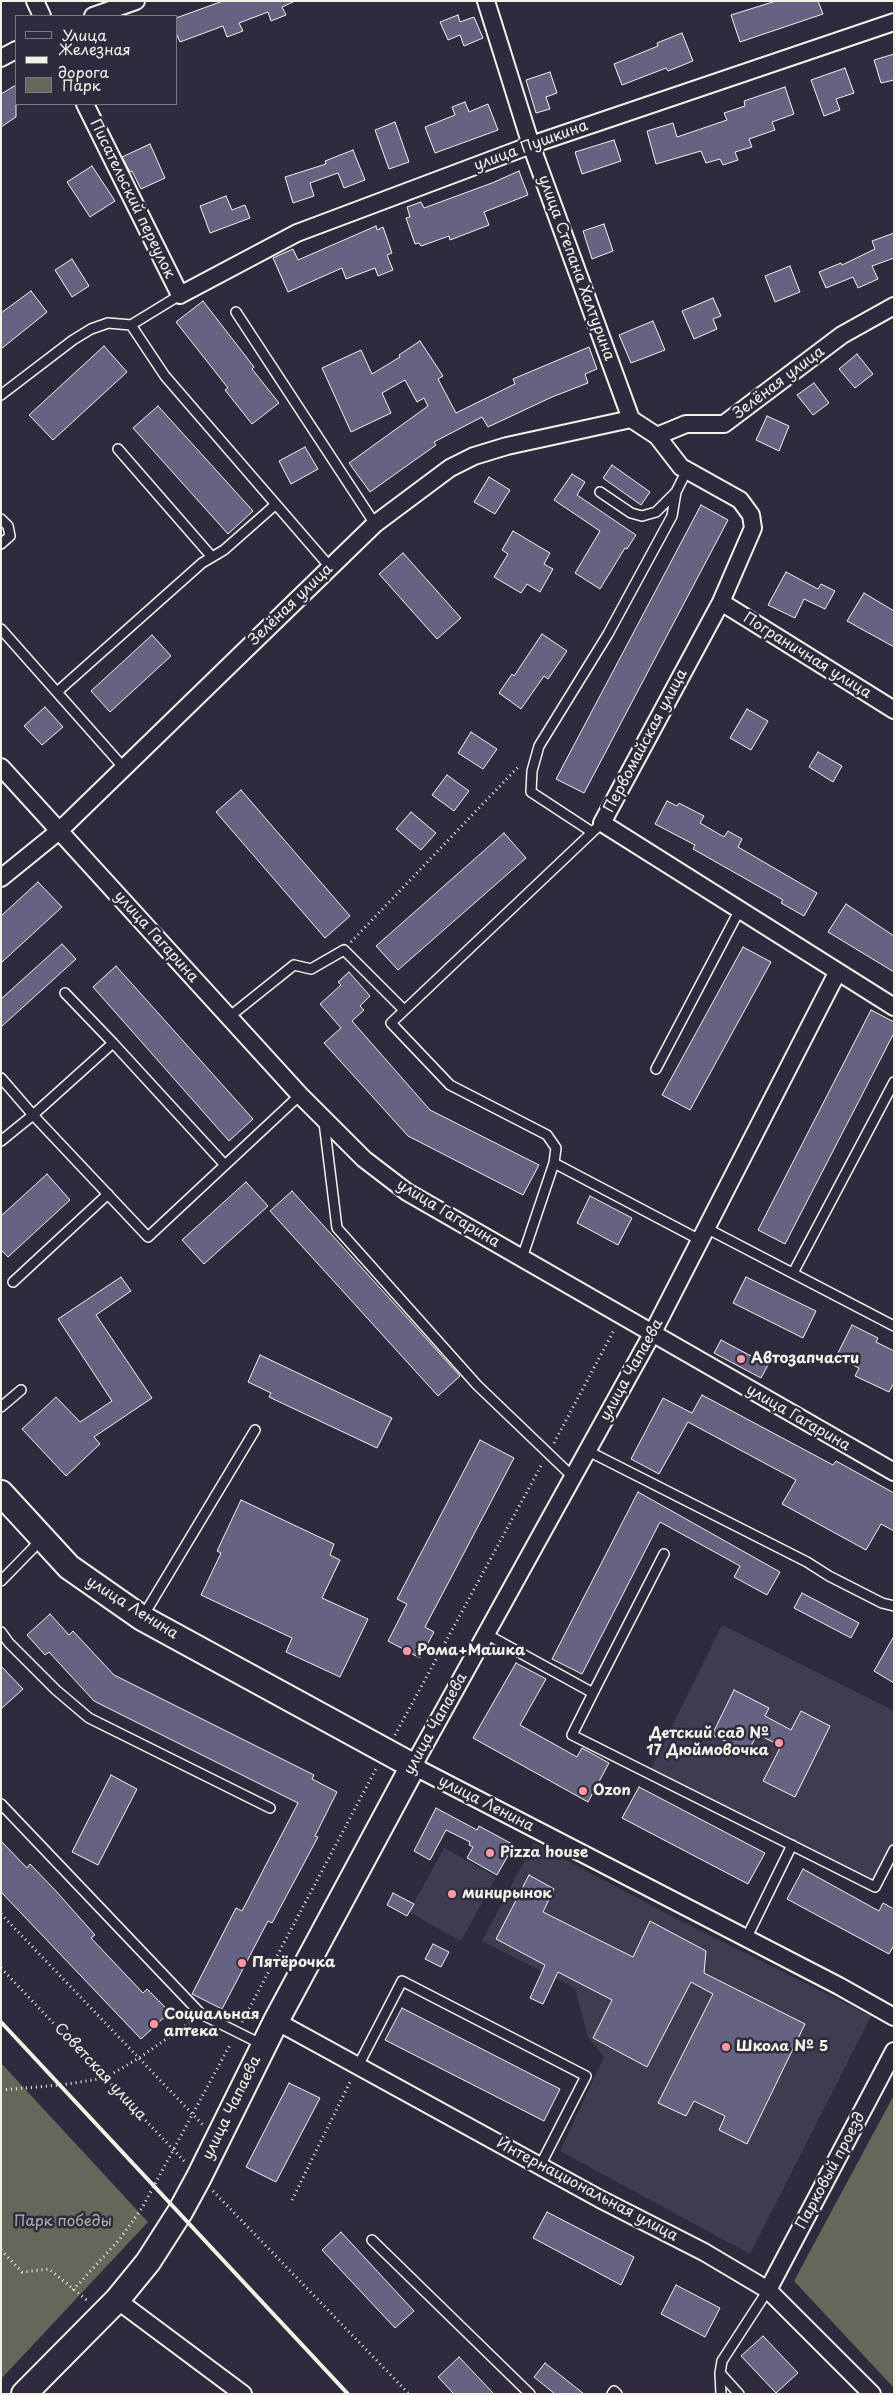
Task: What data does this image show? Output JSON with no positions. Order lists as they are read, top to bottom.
{
  "streets": {
    "main road": ["улица Чапаева", "улица Ленина"],
    "street": [
      "улица Пушкина",
      "Писательский переулок",
      "улица Степана Халтурина",
      "Зелёная улица",
      "Пограничная улица",
      "Первомайская улица",
      "улица Гагарина",
      "Парковый проезд",
      "Интернациональная улица"
    ],
    "path": ["Советская улица"]
  },
  "crossings": [
    ["улица Пушкина", "Писательский переулок"],
    ["улица Пушкина", "улица Степана Халтурина"],
    ["улица Степана Халтурина", "Зелёная улица"],
    ["улица Степана Халтурина", "Первомайская улица"],
    ["Зелёная улица", "Первомайская улица"],
    ["Зелёная улица", "улица Гагарина"],
    ["Пограничная улица", "Первомайская улица"],
    ["Первомайская улица", "улица Чапаева"],
    ["улица Гагарина", "улица Чапаева"],
    ["улица Чапаева", "улица Ленина"],
    ["улица Чапаева", "Советская улица"],
    ["улица Чапаева", "Интернациональная улица"],
    ["Парковый проезд", "Интернациональная улица"]
  ],
  "parks": ["Парк победы"],
  "places": [
    "Автозапчасти",
    "Рома+Машка",
    "Детский сад № 17 Дюймовочка",
    "Ozon",
    "Pizza house",
    "минирынок",
    "Пятёрочка",
    "Социальная аптека",
    "Школа № 5"
  ],
  "legend": ["Улица", "Железная дорога", "Парк"]
}
